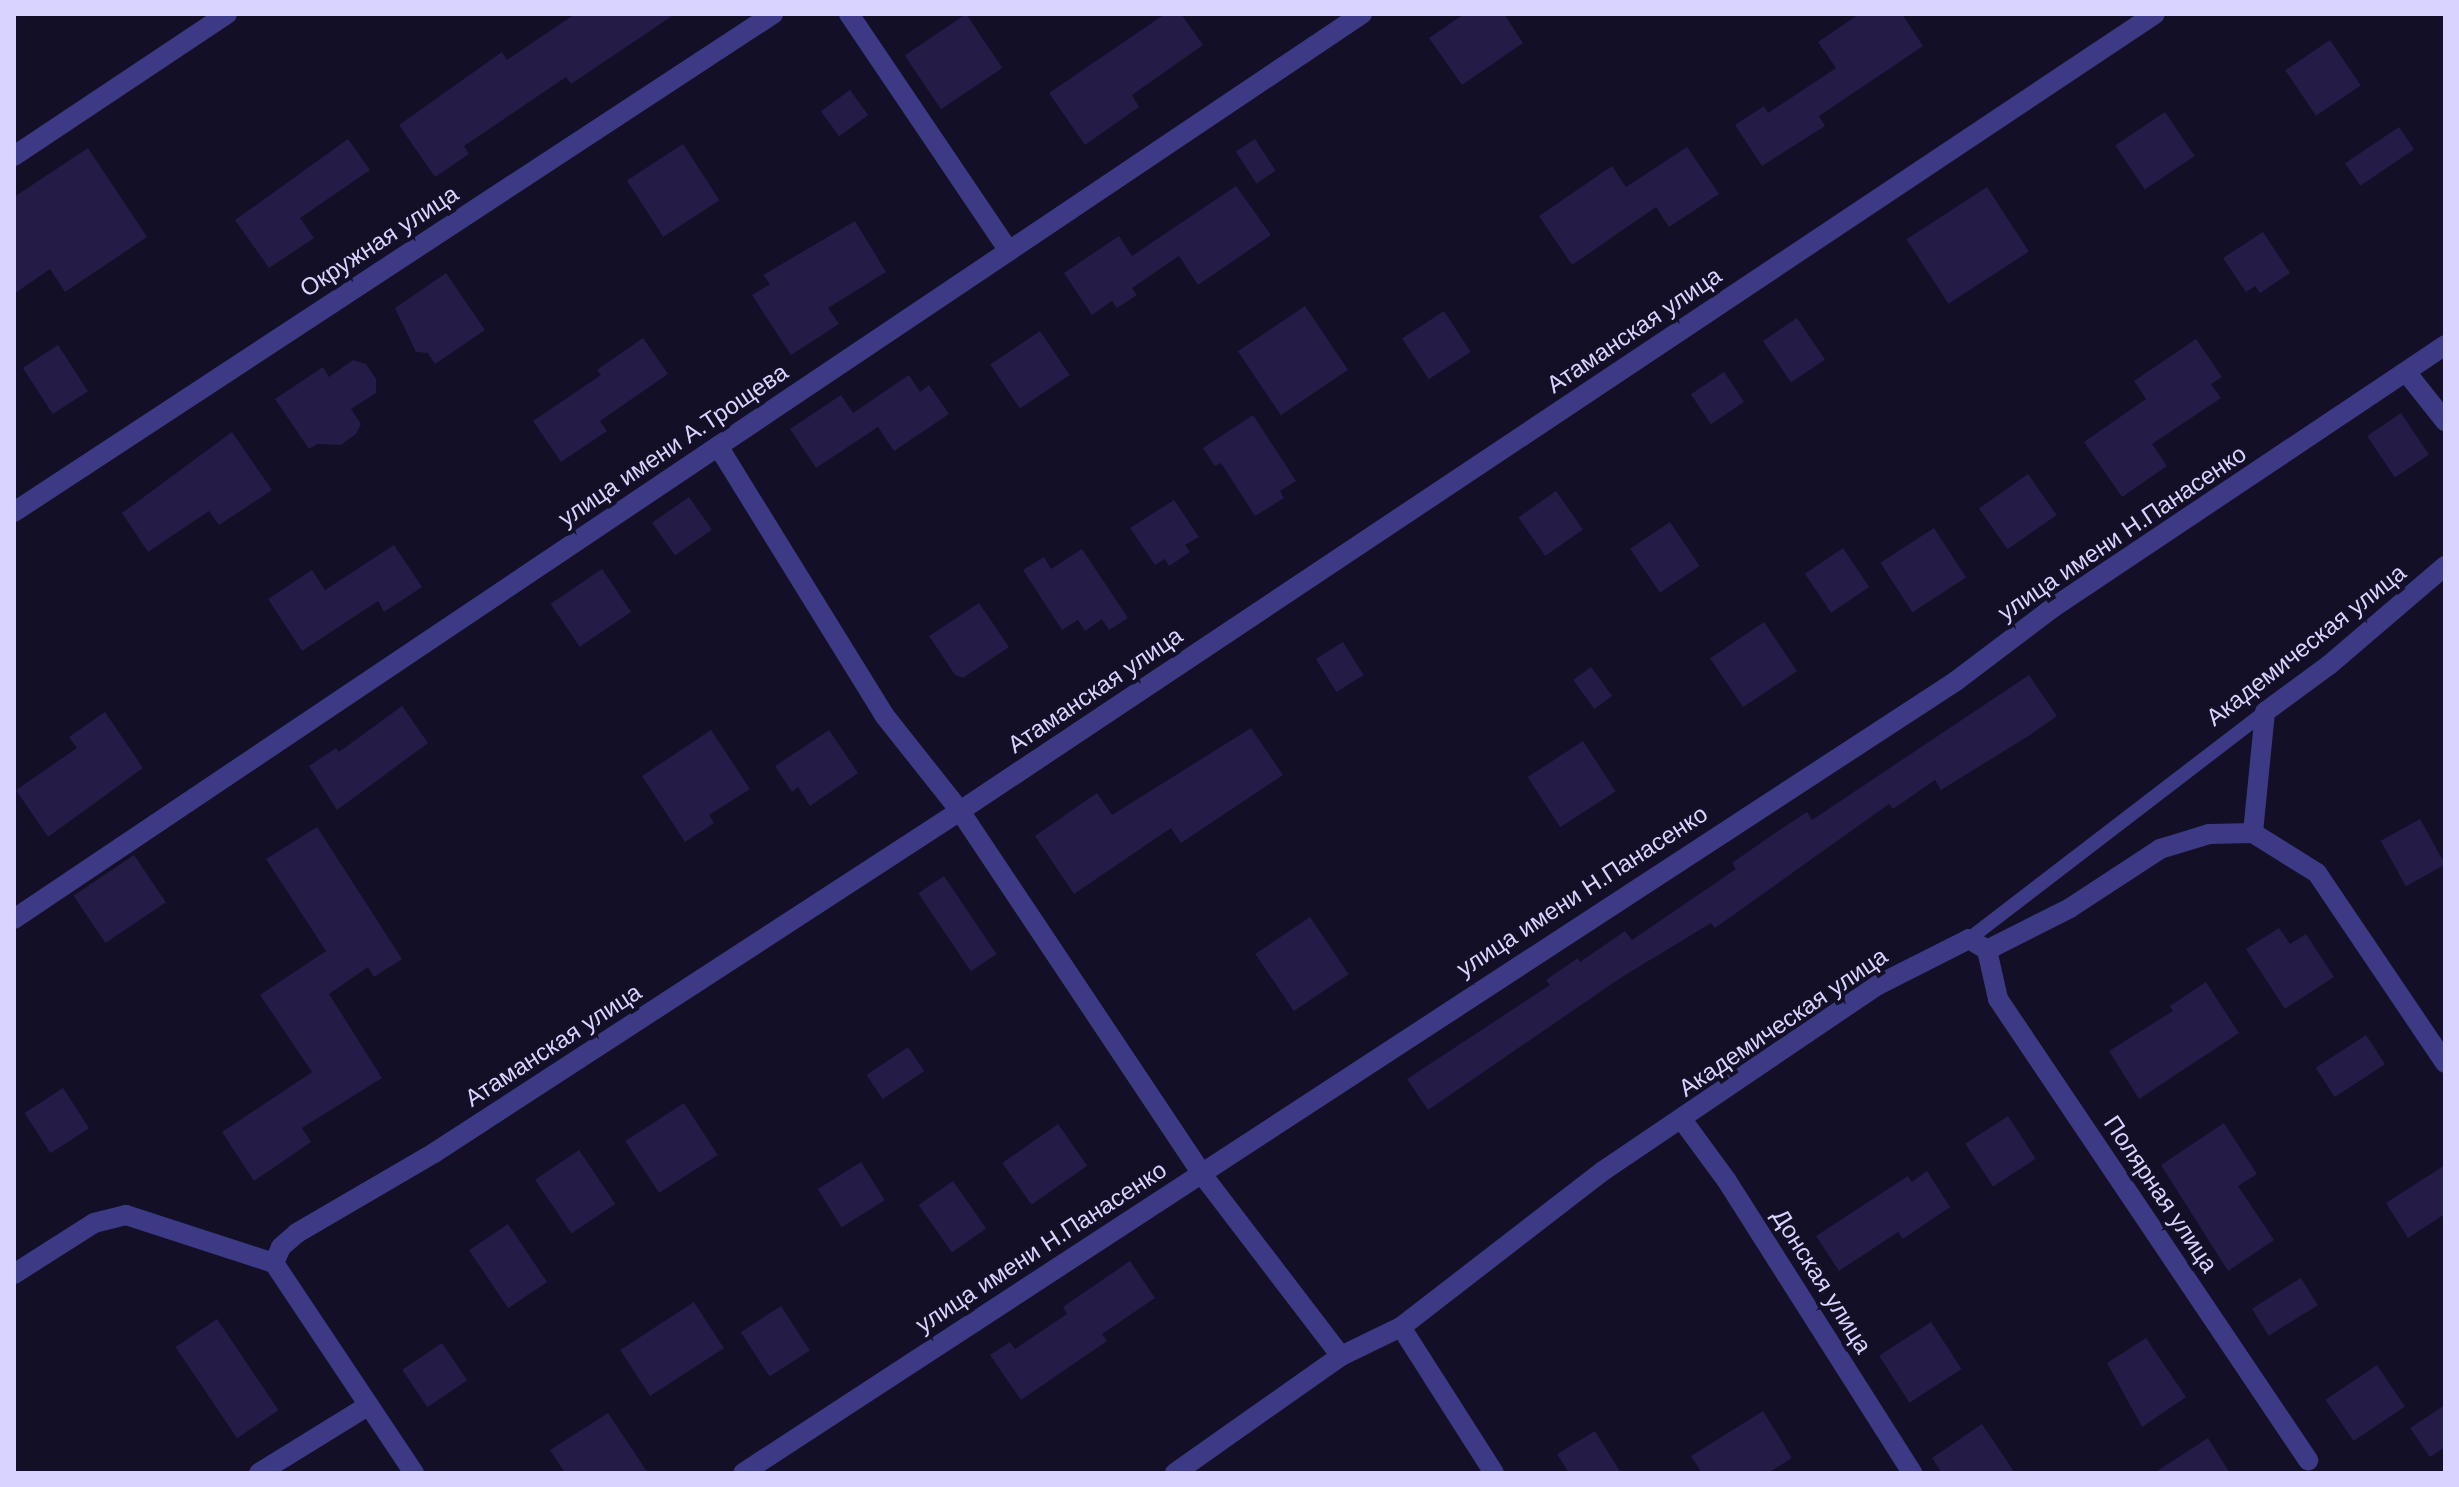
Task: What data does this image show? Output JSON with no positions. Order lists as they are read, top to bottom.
{
  "streets": {
    "street": [
      "Окружная улица",
      "Атаманская улица",
      "улица имени А.Трощева",
      "улица имени Н.Панасенко",
      "Академическая улица",
      "Полярная улица",
      "Донская улица"
    ]
  },
  "crossings": [
    ["Академическая улица", "Донская улица"]
  ]
}
